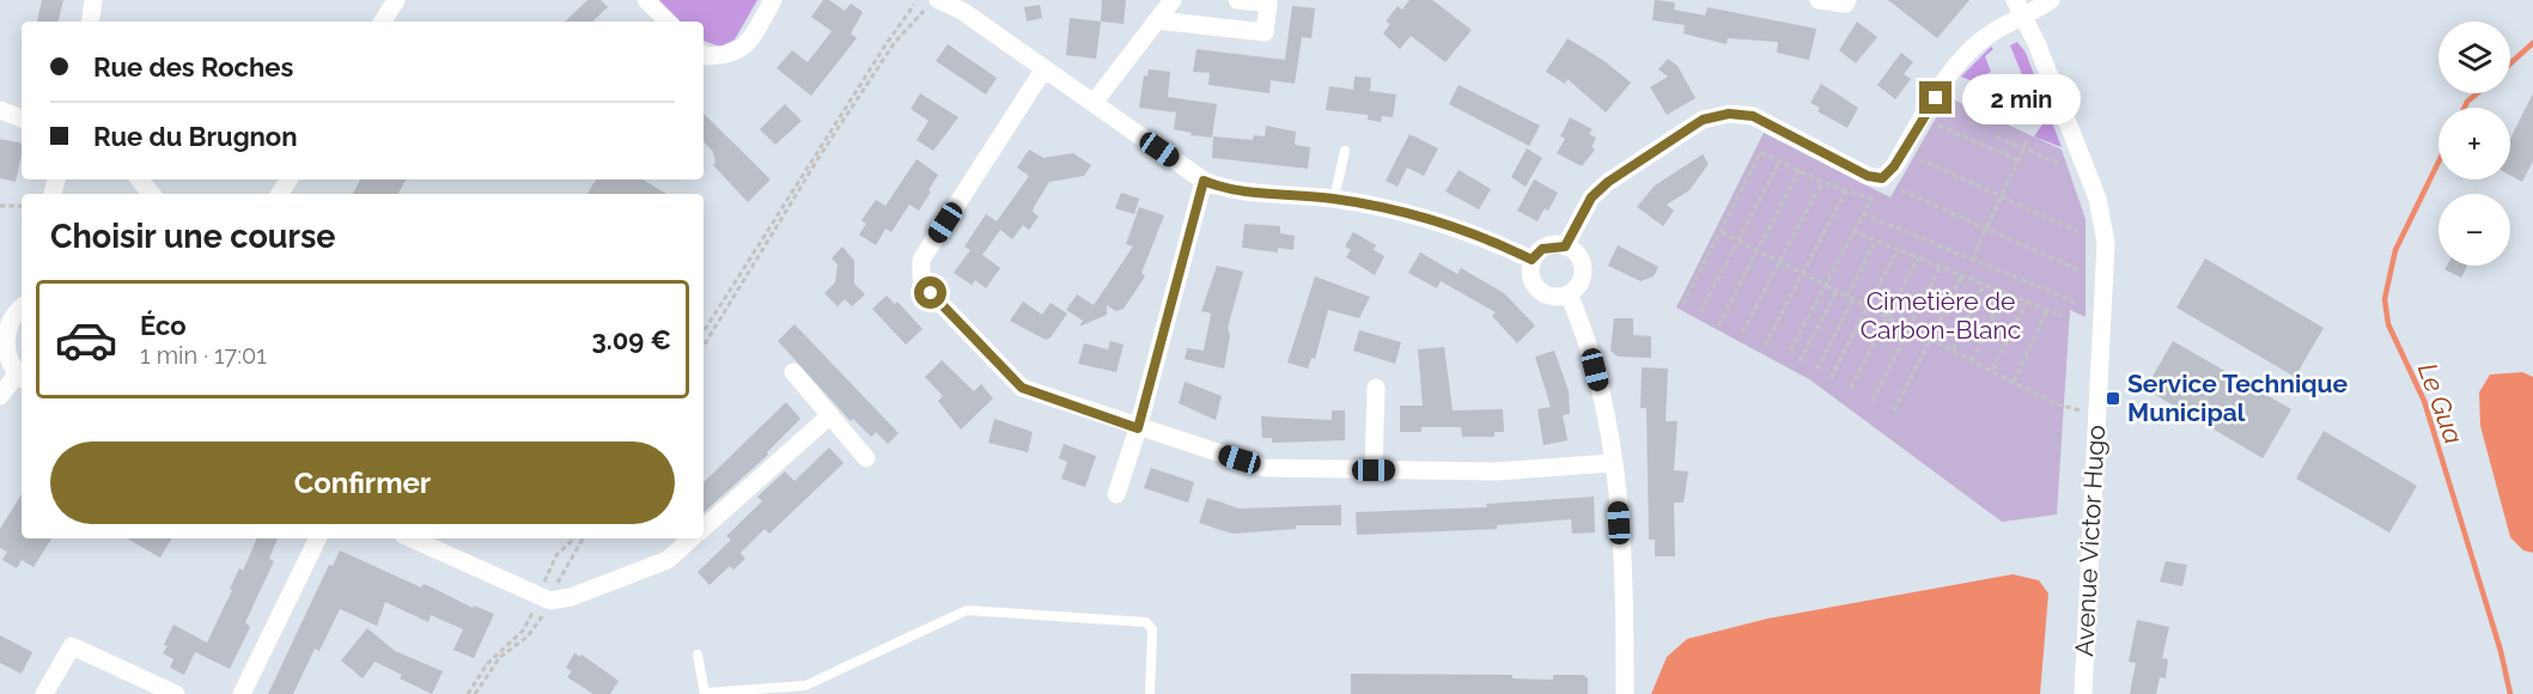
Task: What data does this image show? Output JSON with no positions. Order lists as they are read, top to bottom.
{
  "streets": {
    "street": ["Avenue Victor Hugo"]
  },
  "water": ["Le Gua"],
  "parks": ["Cimetière de Carbon-Blanc"],
  "places": {
    "transit": ["Service Technique Municipal"]
  },
  "page": {
    "map_buttons": ["+", "−"],
    "banner": ["Rue des Roches", "Rue du Brugnon"],
    "bubble": "2 min",
    "heading": "Choisir une course",
    "list": [
      {
        "name": "Éco",
        "note": "1 min · 17:01",
        "value": "3.09 €"
      }
    ],
    "buttons": "Confirmer"
  }
}
